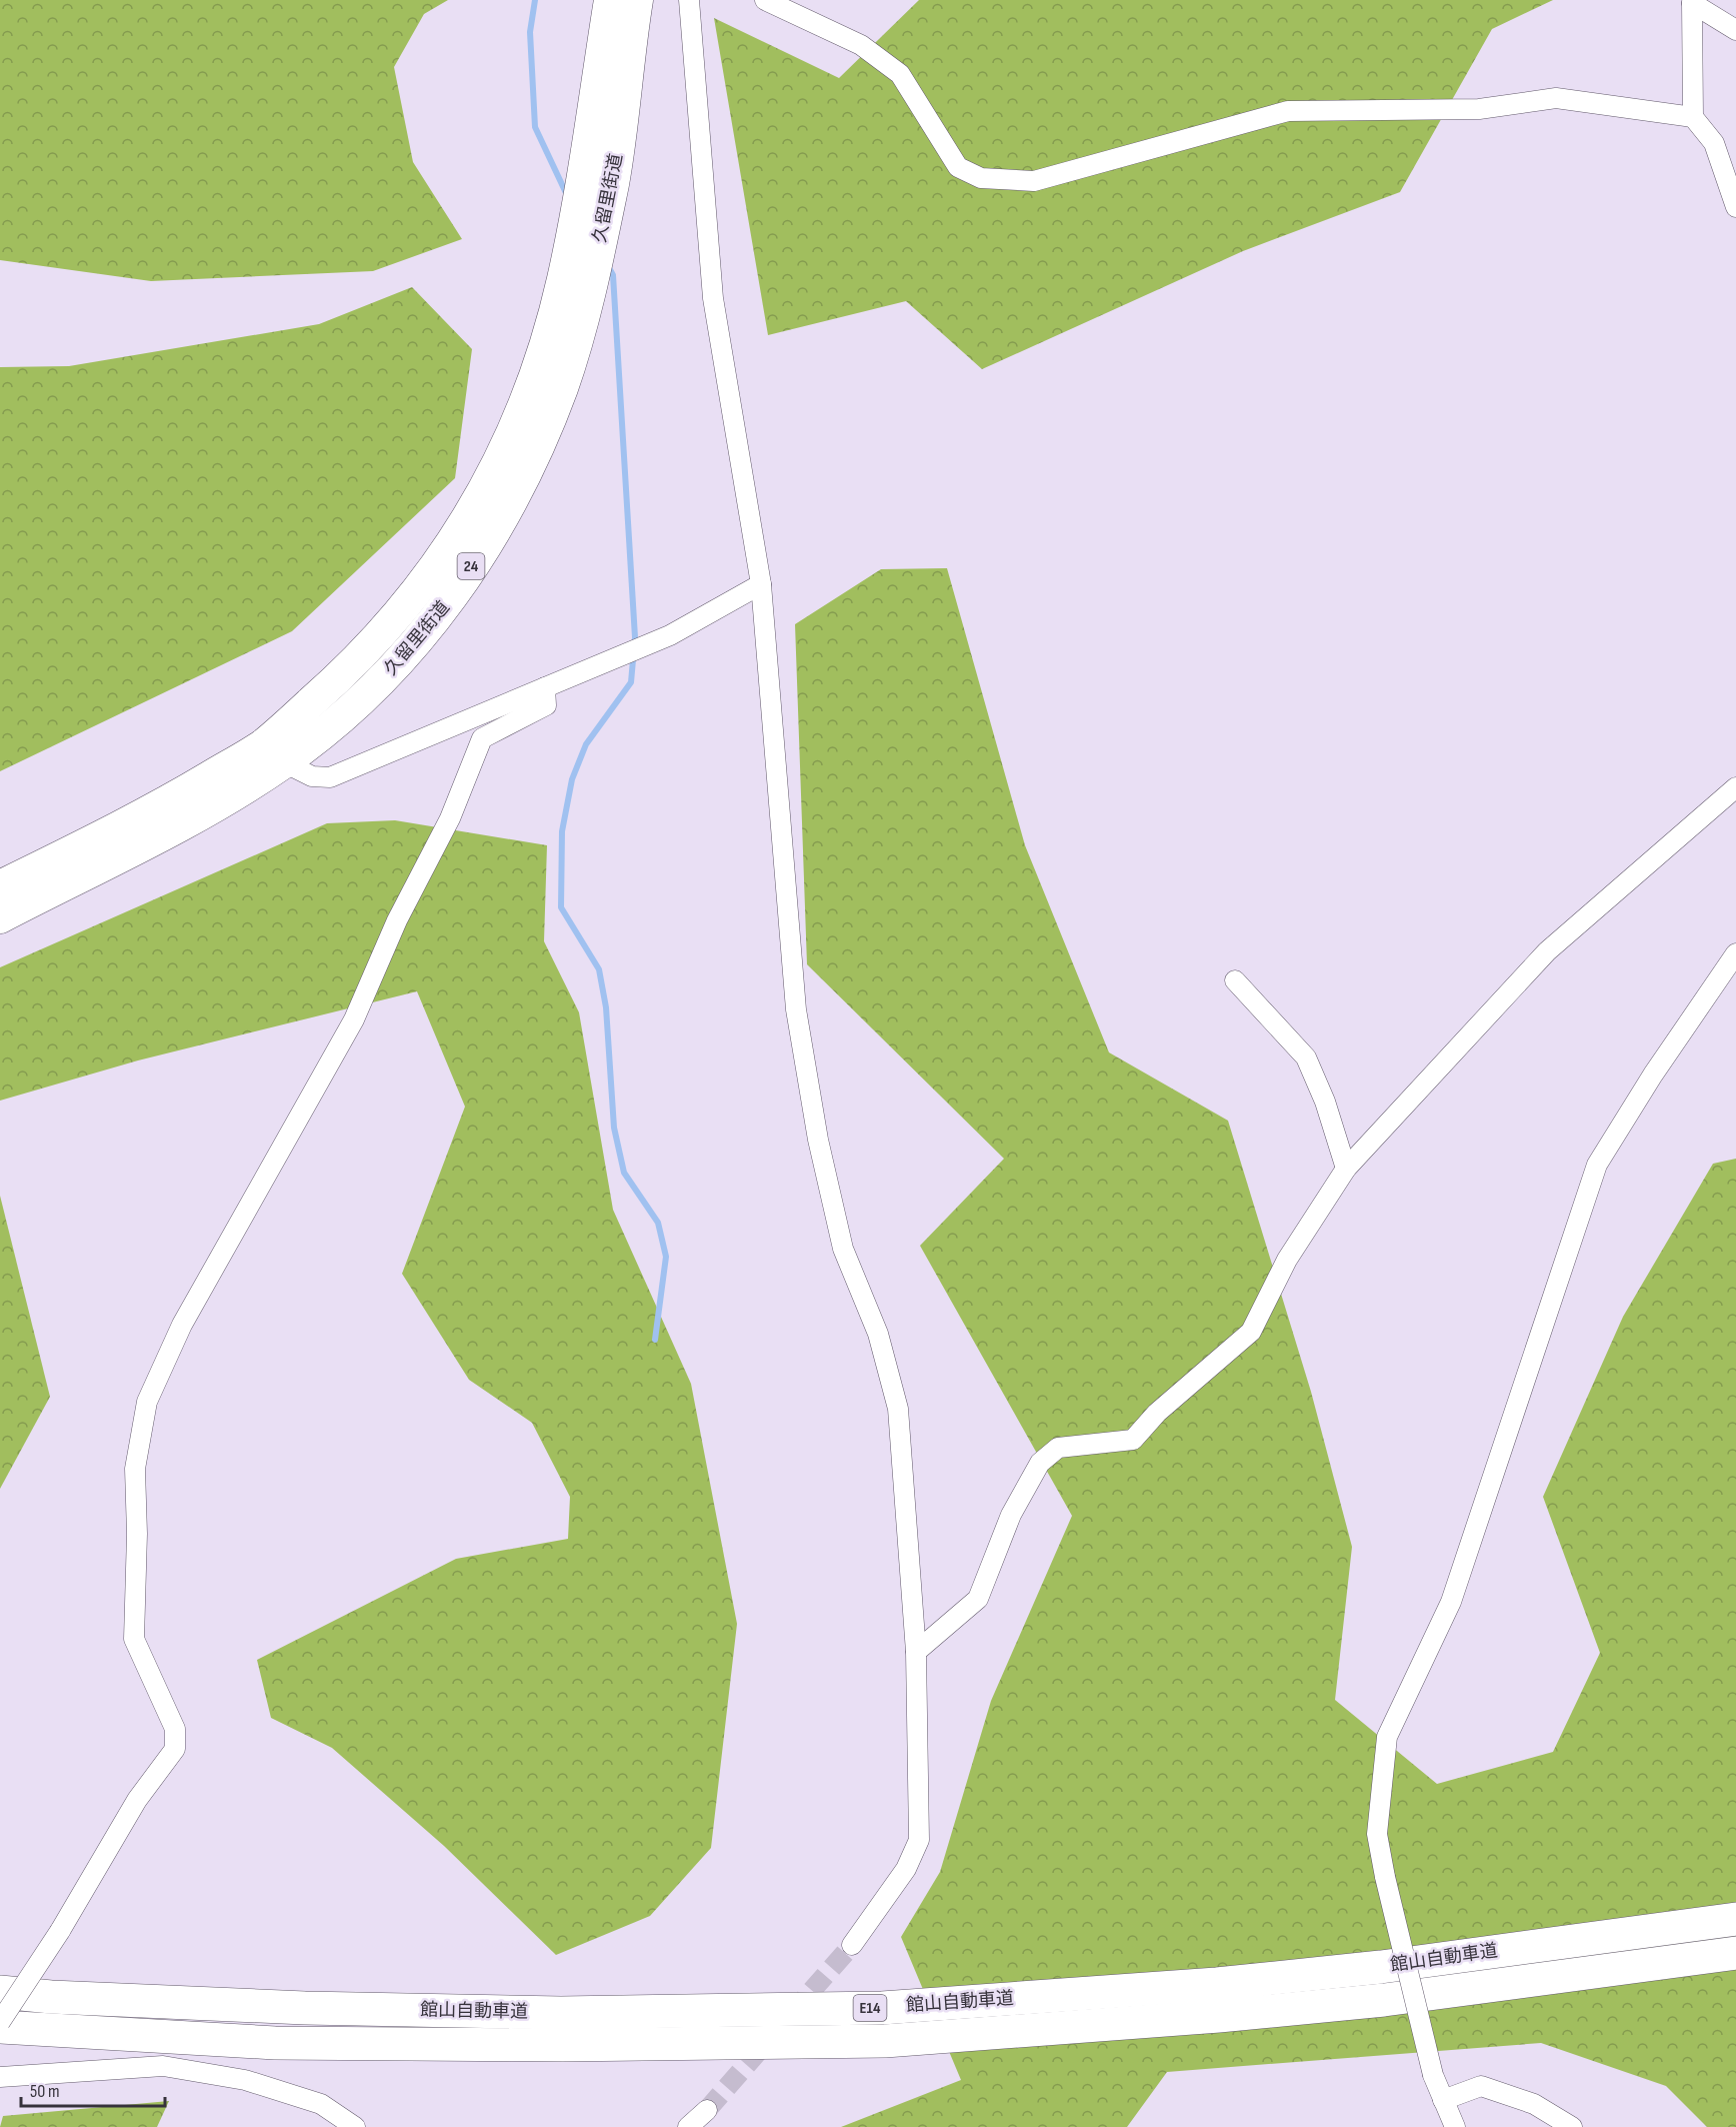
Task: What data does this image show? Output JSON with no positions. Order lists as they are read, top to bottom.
{
  "streets": {
    "highway": ["館山自動車道", "E14"],
    "main road": ["久留里街道", "24"]
  },
  "scale_bar": "50 m"
}
